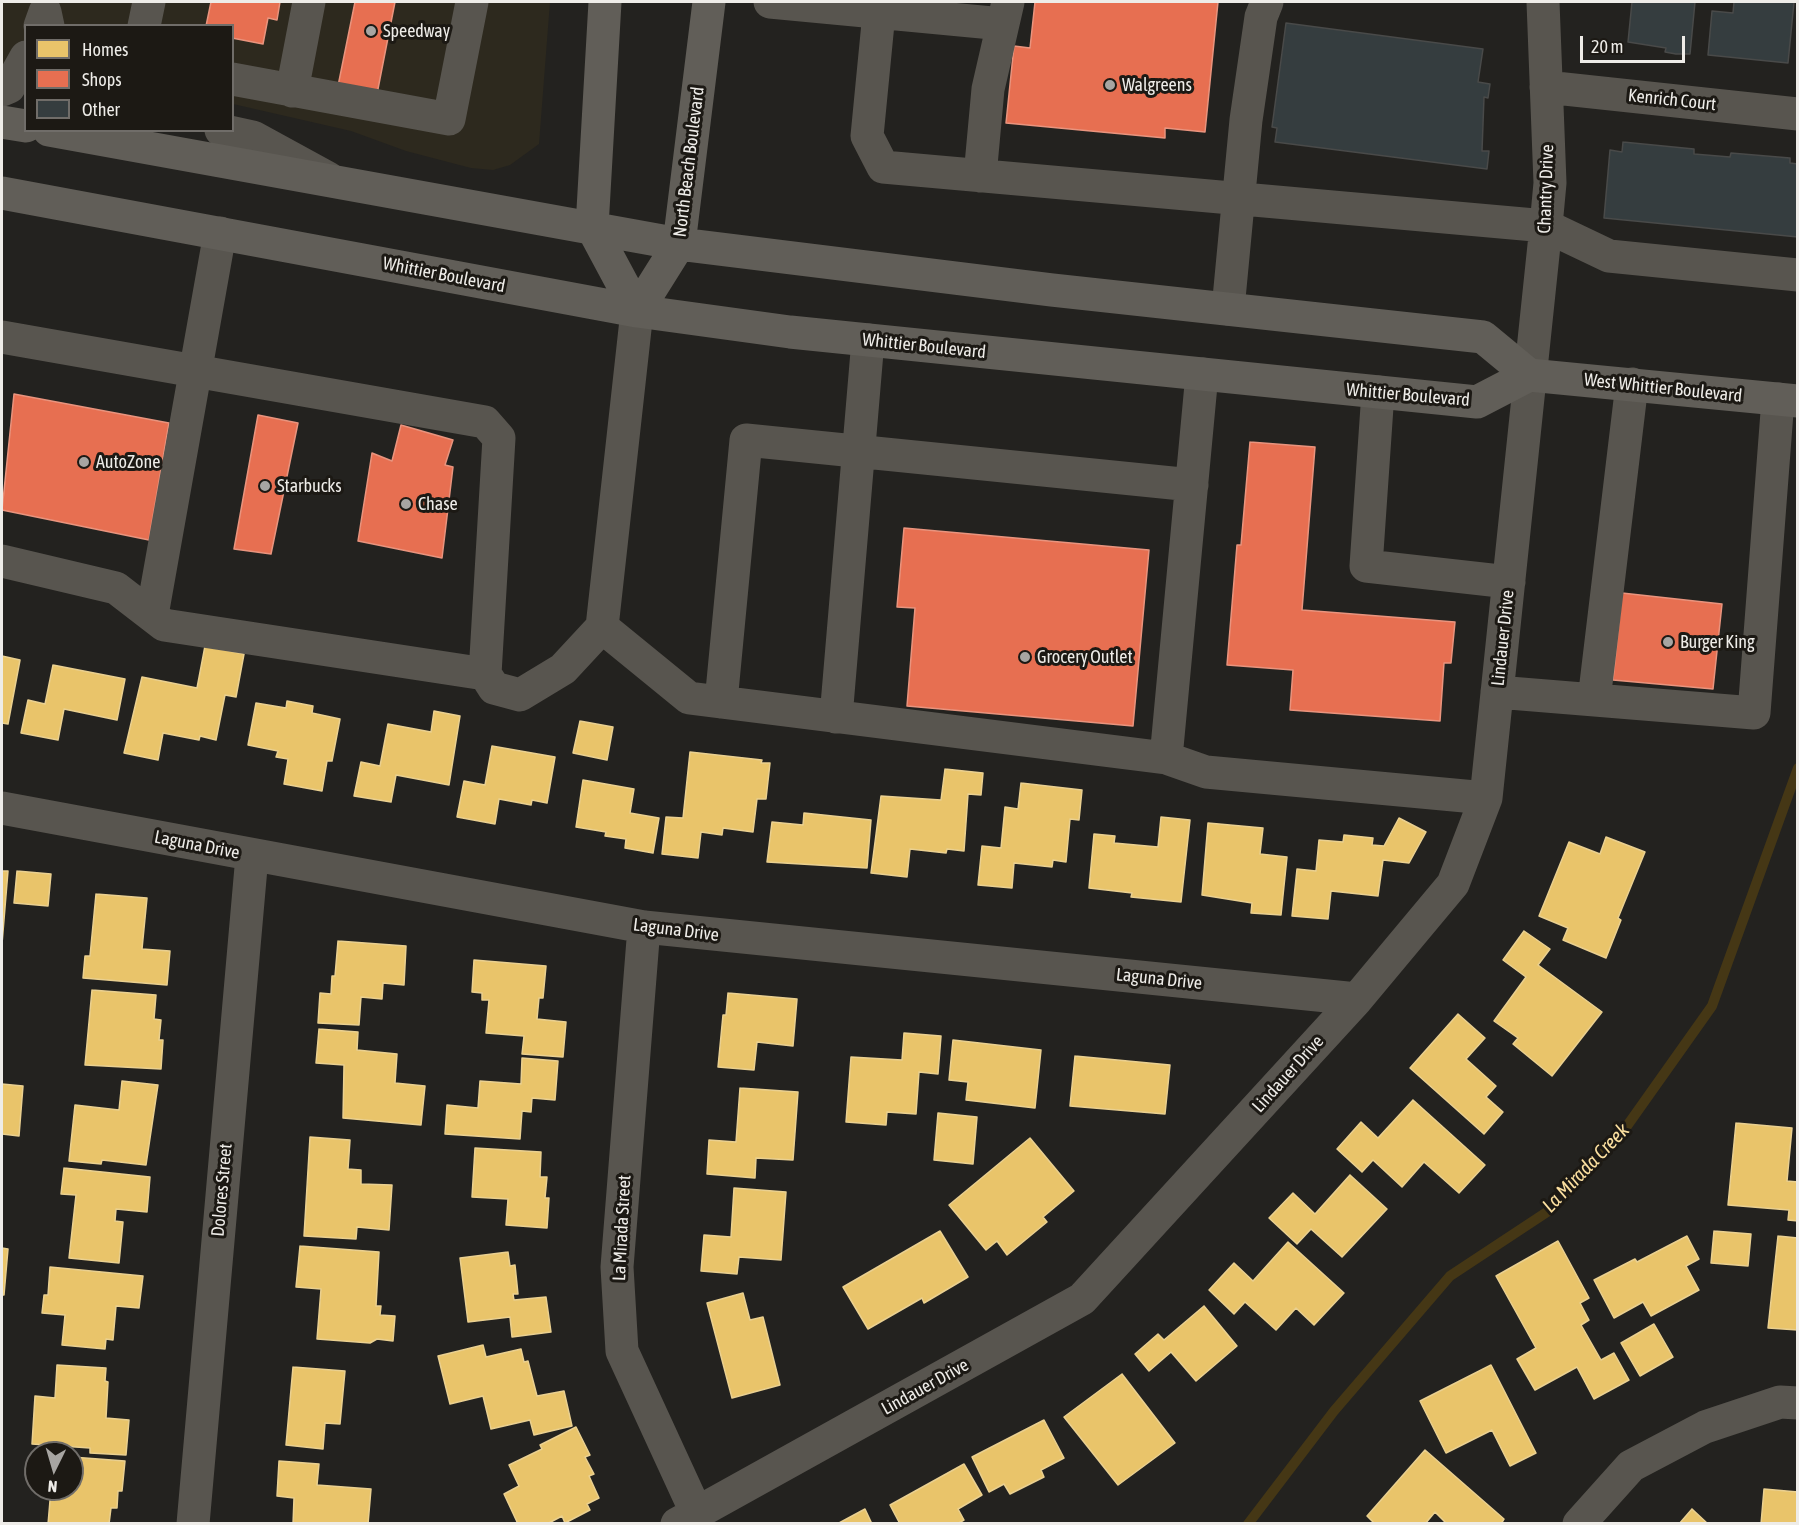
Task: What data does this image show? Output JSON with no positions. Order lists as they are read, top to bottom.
{
  "streets": {
    "main road": ["North Beach Boulevard", "Whittier Boulevard", "West Whittier Boulevard"],
    "street": [
      "Kenrich Court",
      "Chantry Drive",
      "Lindauer Drive",
      "Laguna Drive",
      "Dolores Street",
      "La Mirada Street"
    ]
  },
  "crossings": [
    ["Kenrich Court", "Chantry Drive"],
    ["North Beach Boulevard", "Whittier Boulevard"],
    ["Chantry Drive", "Whittier Boulevard"],
    ["Chantry Drive", "West Whittier Boulevard"],
    ["Chantry Drive", "Lindauer Drive"],
    ["Whittier Boulevard", "West Whittier Boulevard"],
    ["Whittier Boulevard", "Lindauer Drive"],
    ["West Whittier Boulevard", "Lindauer Drive"],
    ["Lindauer Drive", "Laguna Drive"],
    ["Lindauer Drive", "La Mirada Street"],
    ["Laguna Drive", "Dolores Street"],
    ["Laguna Drive", "La Mirada Street"]
  ],
  "water": ["La Mirada Creek"],
  "places": [
    "Speedway",
    "Walgreens",
    "AutoZone",
    "Starbucks",
    "Chase",
    "Burger King",
    "Grocery Outlet"
  ],
  "legend": ["Homes", "Shops", "Other"],
  "scale_bar": "20 m",
  "north": "bottom"
}
